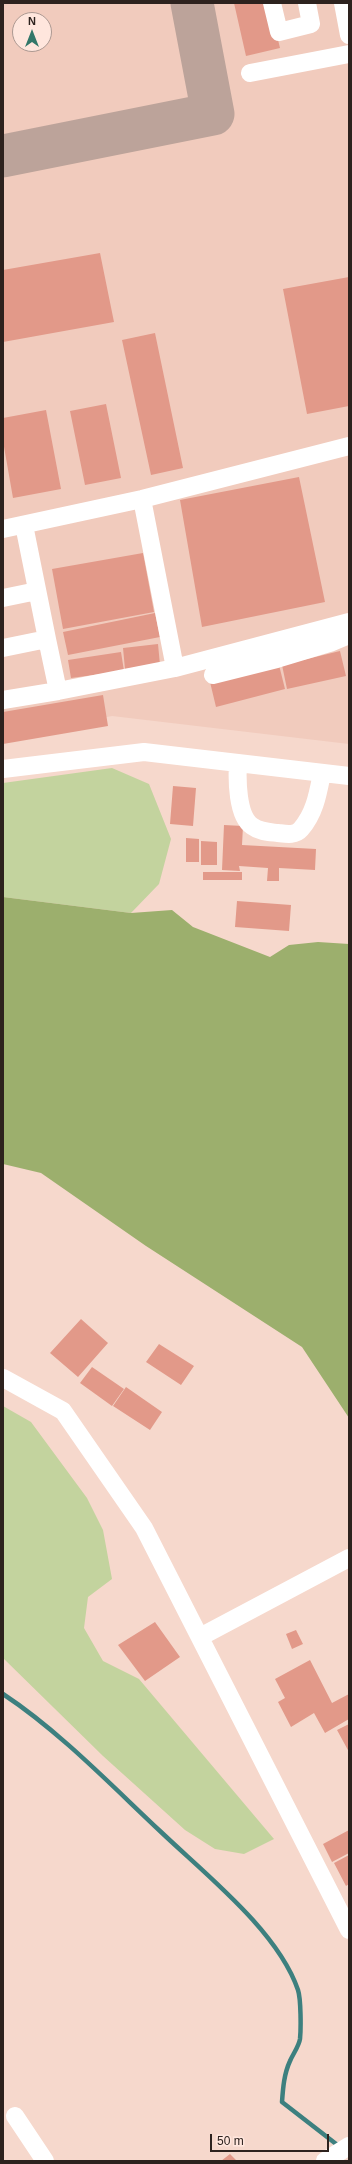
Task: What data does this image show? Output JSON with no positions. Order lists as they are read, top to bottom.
{
  "scale_bar": "50 m",
  "north": "top"
}
